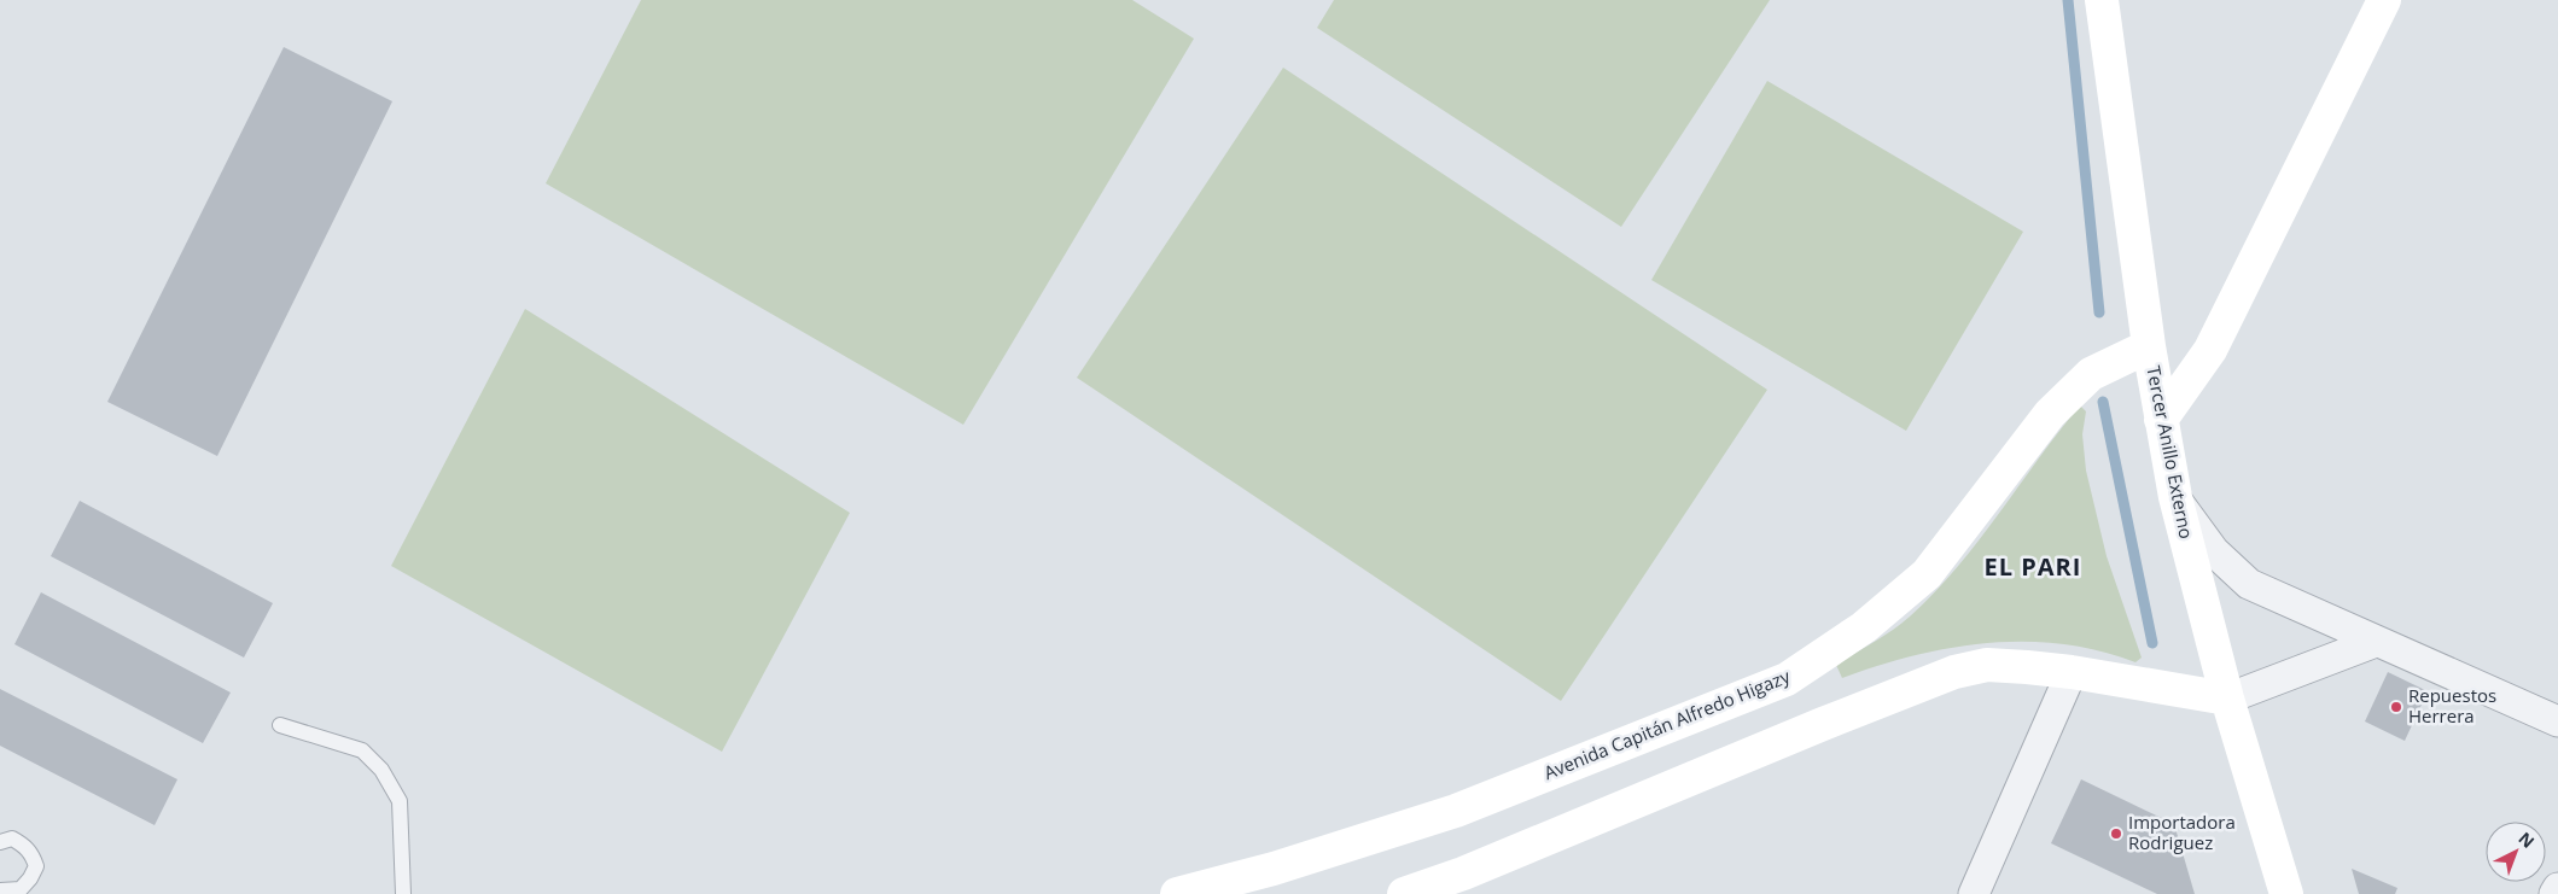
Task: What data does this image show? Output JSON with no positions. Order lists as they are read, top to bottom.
{
  "streets": {
    "street": ["Tercer Anillo Externo", "Avenida Capitán Alfredo Higazy"]
  },
  "crossings": [
    ["Tercer Anillo Externo", "Avenida Capitán Alfredo Higazy"]
  ],
  "districts": ["EL PARI"],
  "places": ["Repuestos Herrera", "Importadora Rodriguez"],
  "north": "top right"
}
